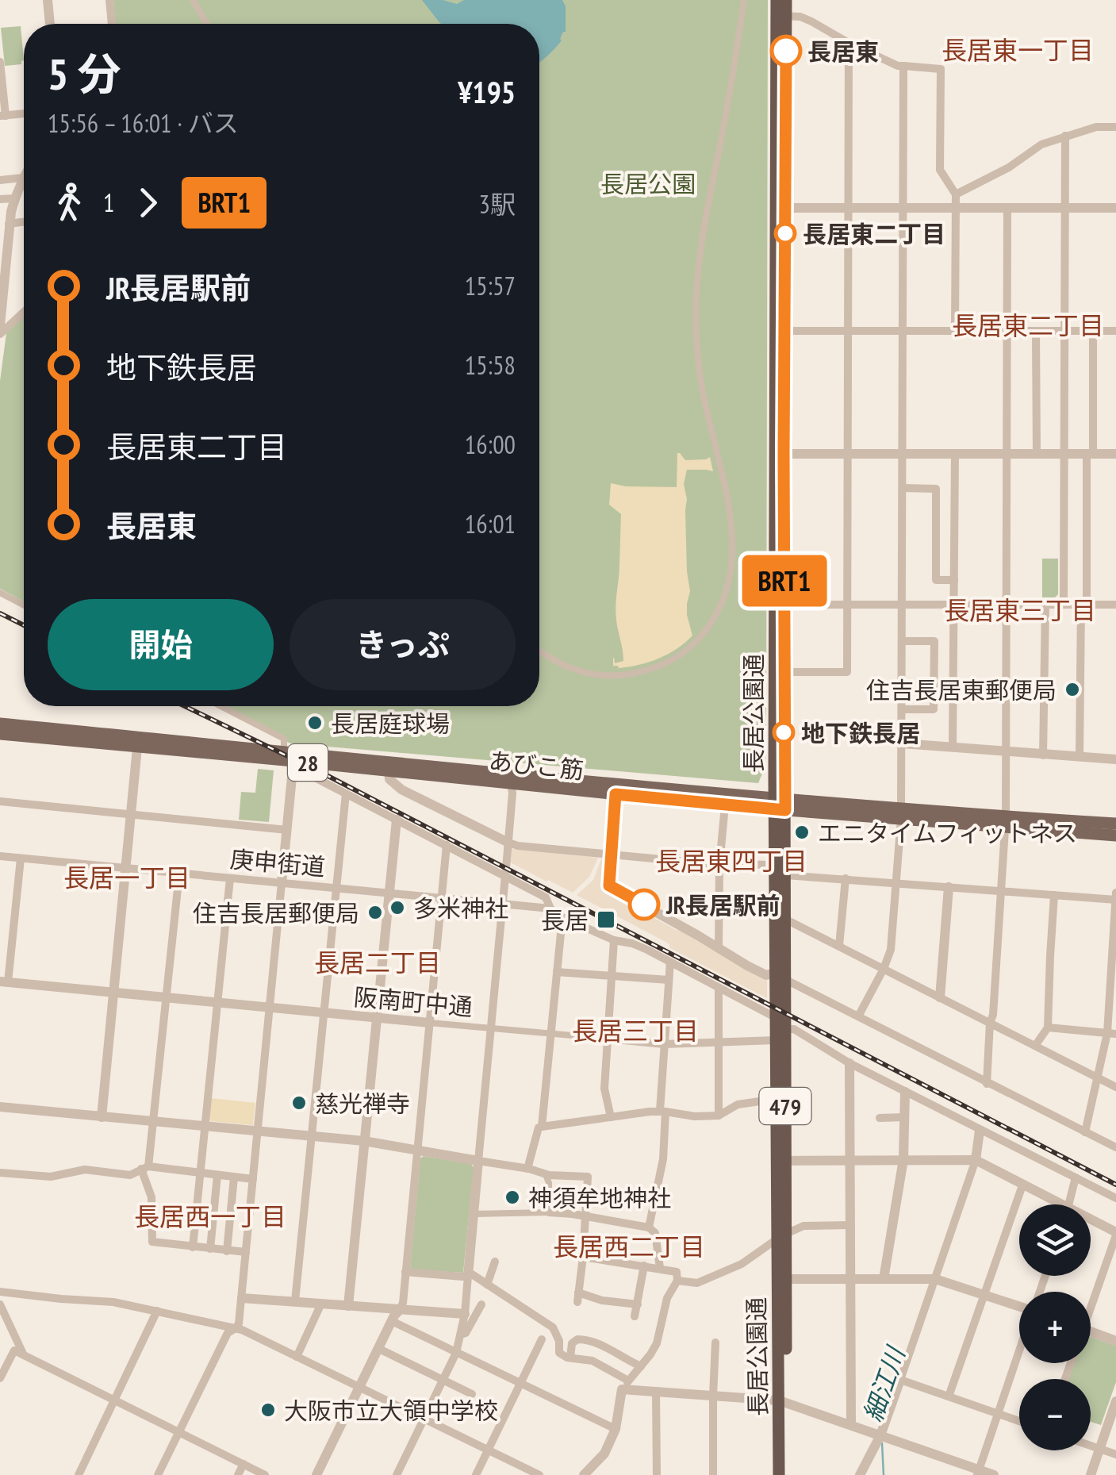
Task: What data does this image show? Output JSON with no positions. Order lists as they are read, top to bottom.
{
  "streets": {
    "highway": ["長居公園通", "479"],
    "main road": ["28", "あびこ筋"],
    "street": ["庚申街道", "阪南町中通"]
  },
  "crossings": [
    ["長居公園通", "あびこ筋"],
    ["長居公園通", "阪南町中通"]
  ],
  "districts": [
    "長居東一丁目",
    "長居東二丁目",
    "長居東三丁目",
    "長居東四丁目",
    "長居一丁目",
    "長居二丁目",
    "長居三丁目",
    "長居西一丁目",
    "長居西二丁目"
  ],
  "water": ["細江川"],
  "parks": ["長居公園"],
  "places": {
    "other": [
      "長居東",
      "長居東二丁目",
      "住吉長居東郵便局",
      "長居庭球場",
      "地下鉄長居",
      "エニタイムフィットネス",
      "JR長居駅前",
      "多米神社",
      "住吉長居郵便局",
      "慈光禅寺",
      "神須牟地神社",
      "大阪市立大領中学校"
    ],
    "transit": ["長居"]
  },
  "lines": ["bus line BRT1"],
  "page": {
    "on_map": "BRT1",
    "heading": ["5 分", "15:56 – 16:01 · バス", "¥195"],
    "legs": ["1", "BRT1", "3駅"],
    "list": [
      {
        "name": "JR長居駅前",
        "value": "15:57"
      },
      {
        "name": "地下鉄長居",
        "value": "15:58"
      },
      {
        "name": "長居東二丁目",
        "value": "16:00"
      },
      {
        "name": "長居東",
        "value": "16:01"
      }
    ],
    "buttons": ["開始", "きっぷ"],
    "map_buttons": ["+", "−"]
  }
}
